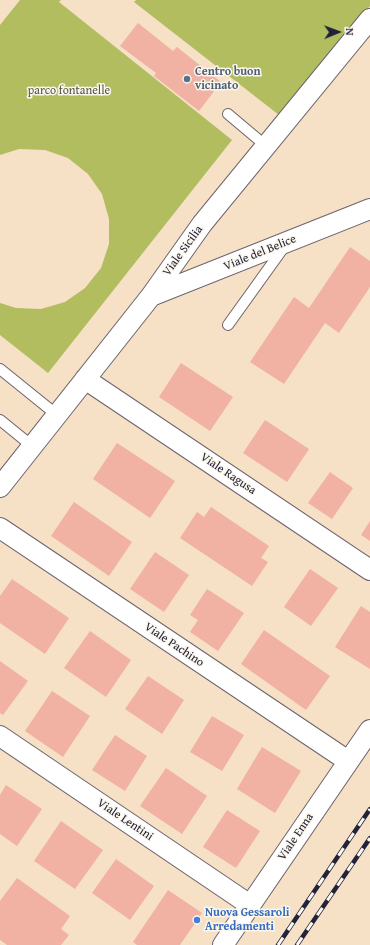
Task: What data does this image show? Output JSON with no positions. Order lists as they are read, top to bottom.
{
  "streets": {
    "street": [
      "Viale Sicilia",
      "Viale del Belice",
      "Viale Ragusa",
      "Viale Pachino",
      "Viale Lentini",
      "Viale Enna"
    ]
  },
  "crossings": [
    ["Viale Sicilia", "Viale del Belice"],
    ["Viale Sicilia", "Viale Ragusa"],
    ["Viale Pachino", "Viale Enna"],
    ["Viale Lentini", "Viale Enna"]
  ],
  "parks": ["parco fontanelle"],
  "places": ["Centro buon vicinato", "Nuova Gessaroli Arredamenti"],
  "north": "right"
}
